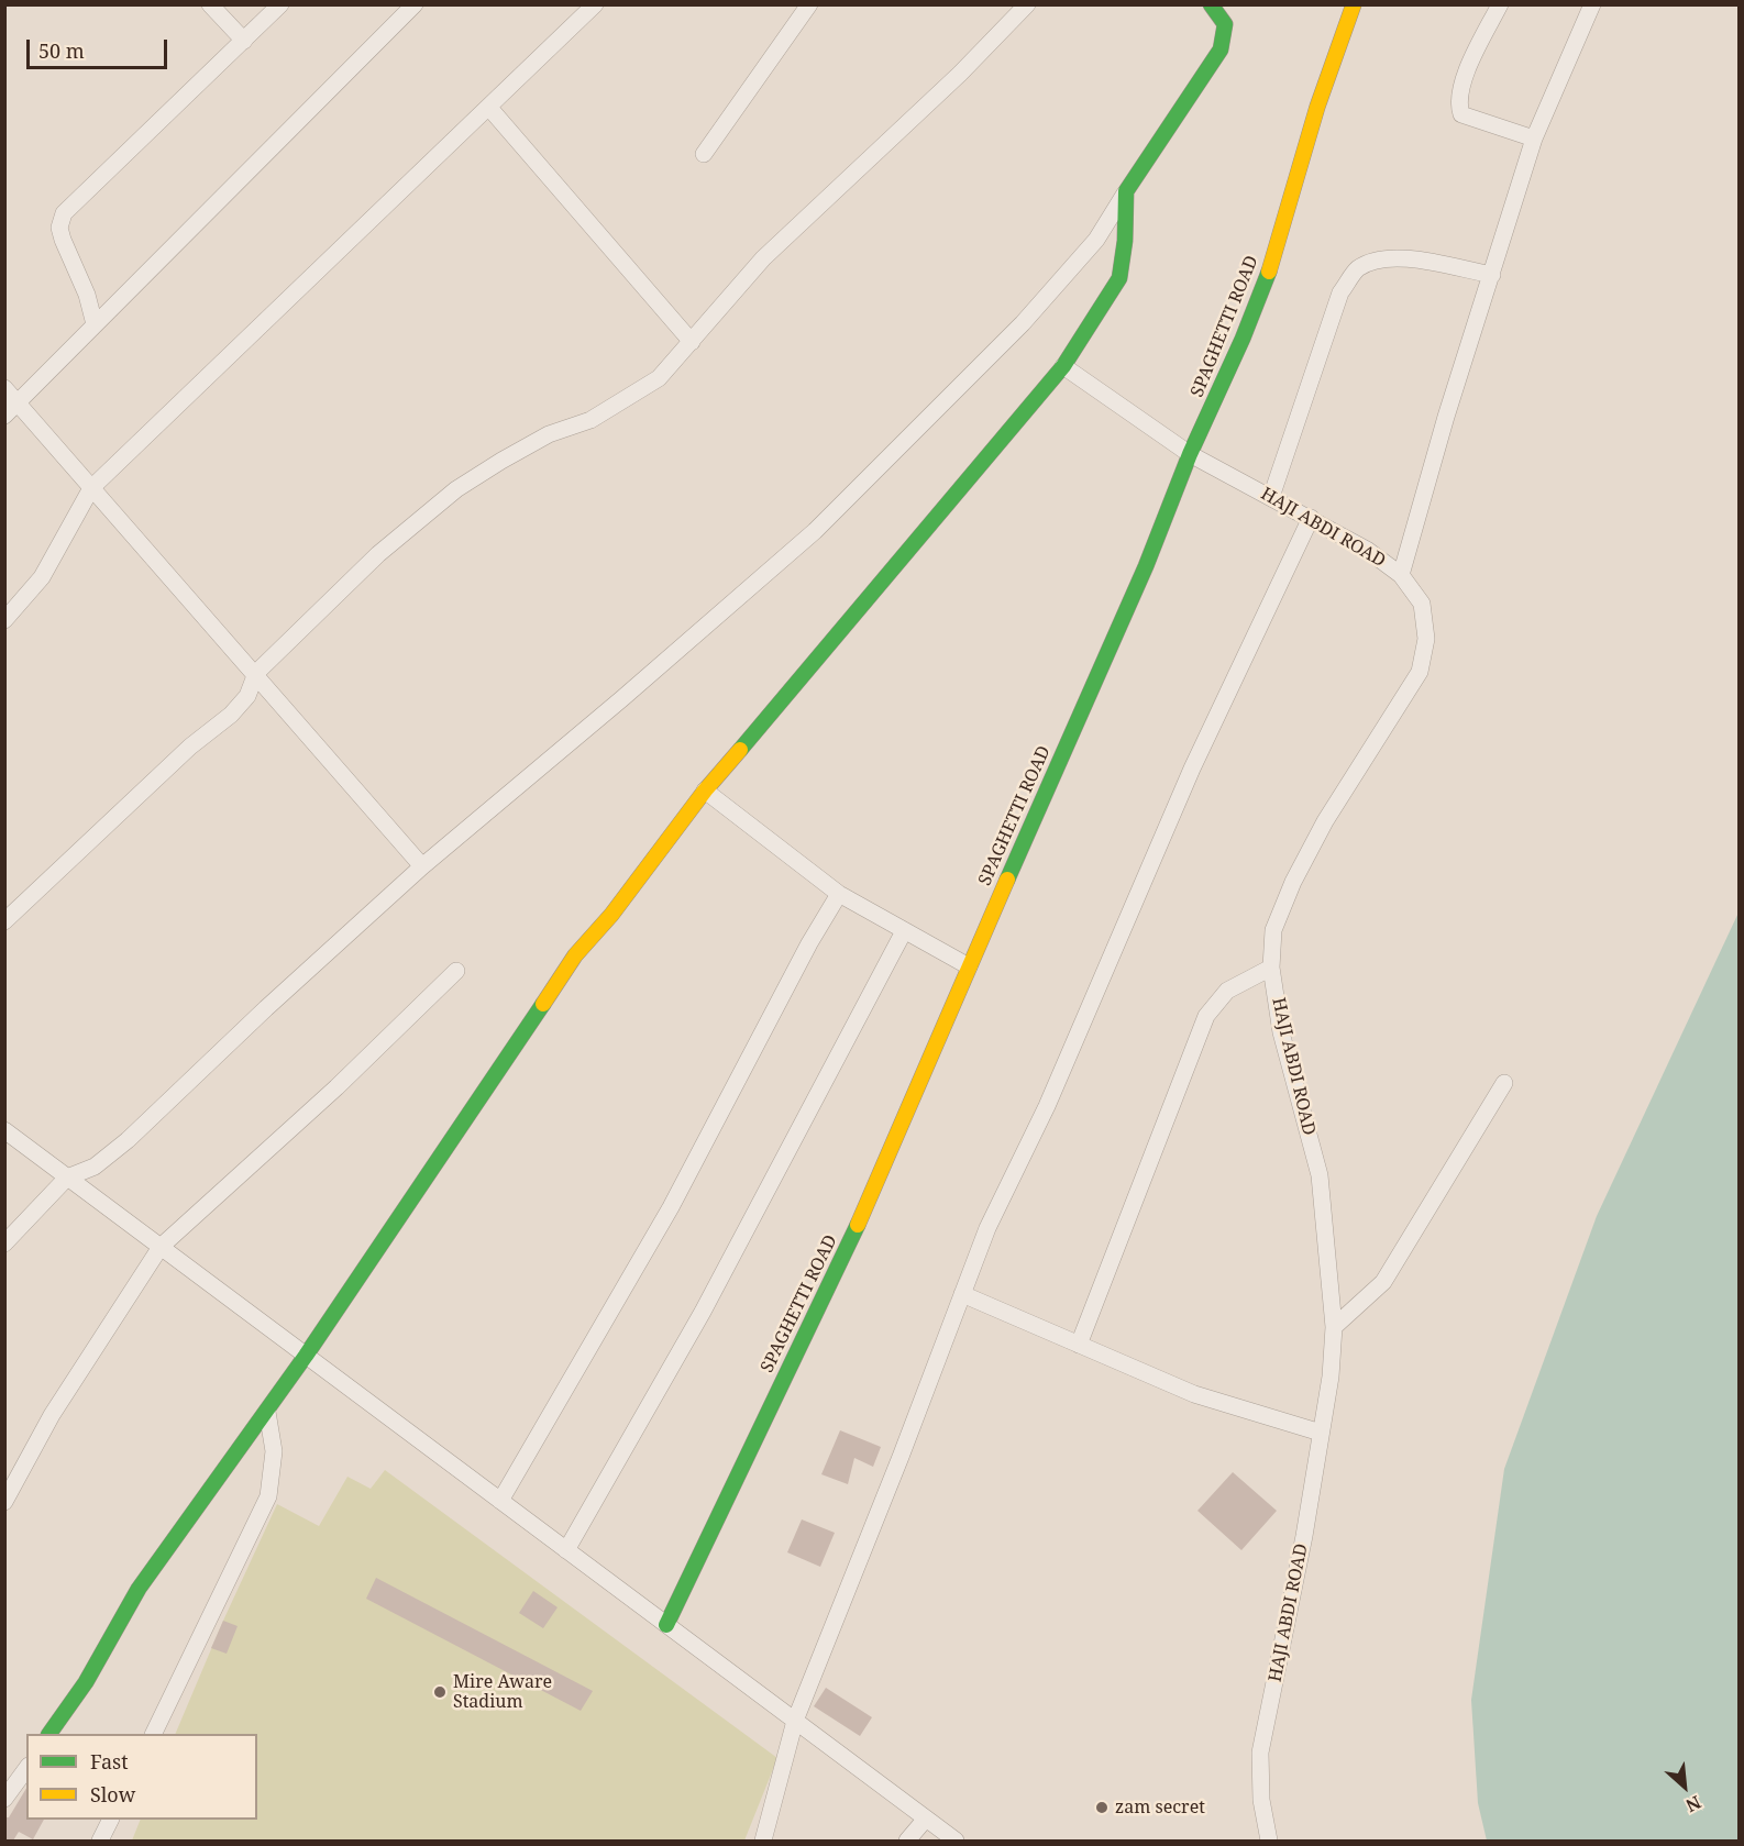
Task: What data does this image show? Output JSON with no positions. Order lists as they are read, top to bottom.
{
  "streets": {
    "street": ["SPAGHETTI ROAD", "HAJI ABDI ROAD"]
  },
  "crossings": [
    ["SPAGHETTI ROAD", "HAJI ABDI ROAD"]
  ],
  "places": ["Mire Aware Stadium", "zam secret"],
  "legend": ["Fast", "Slow"],
  "scale_bar": "50 m",
  "north": "bottom right"
}
